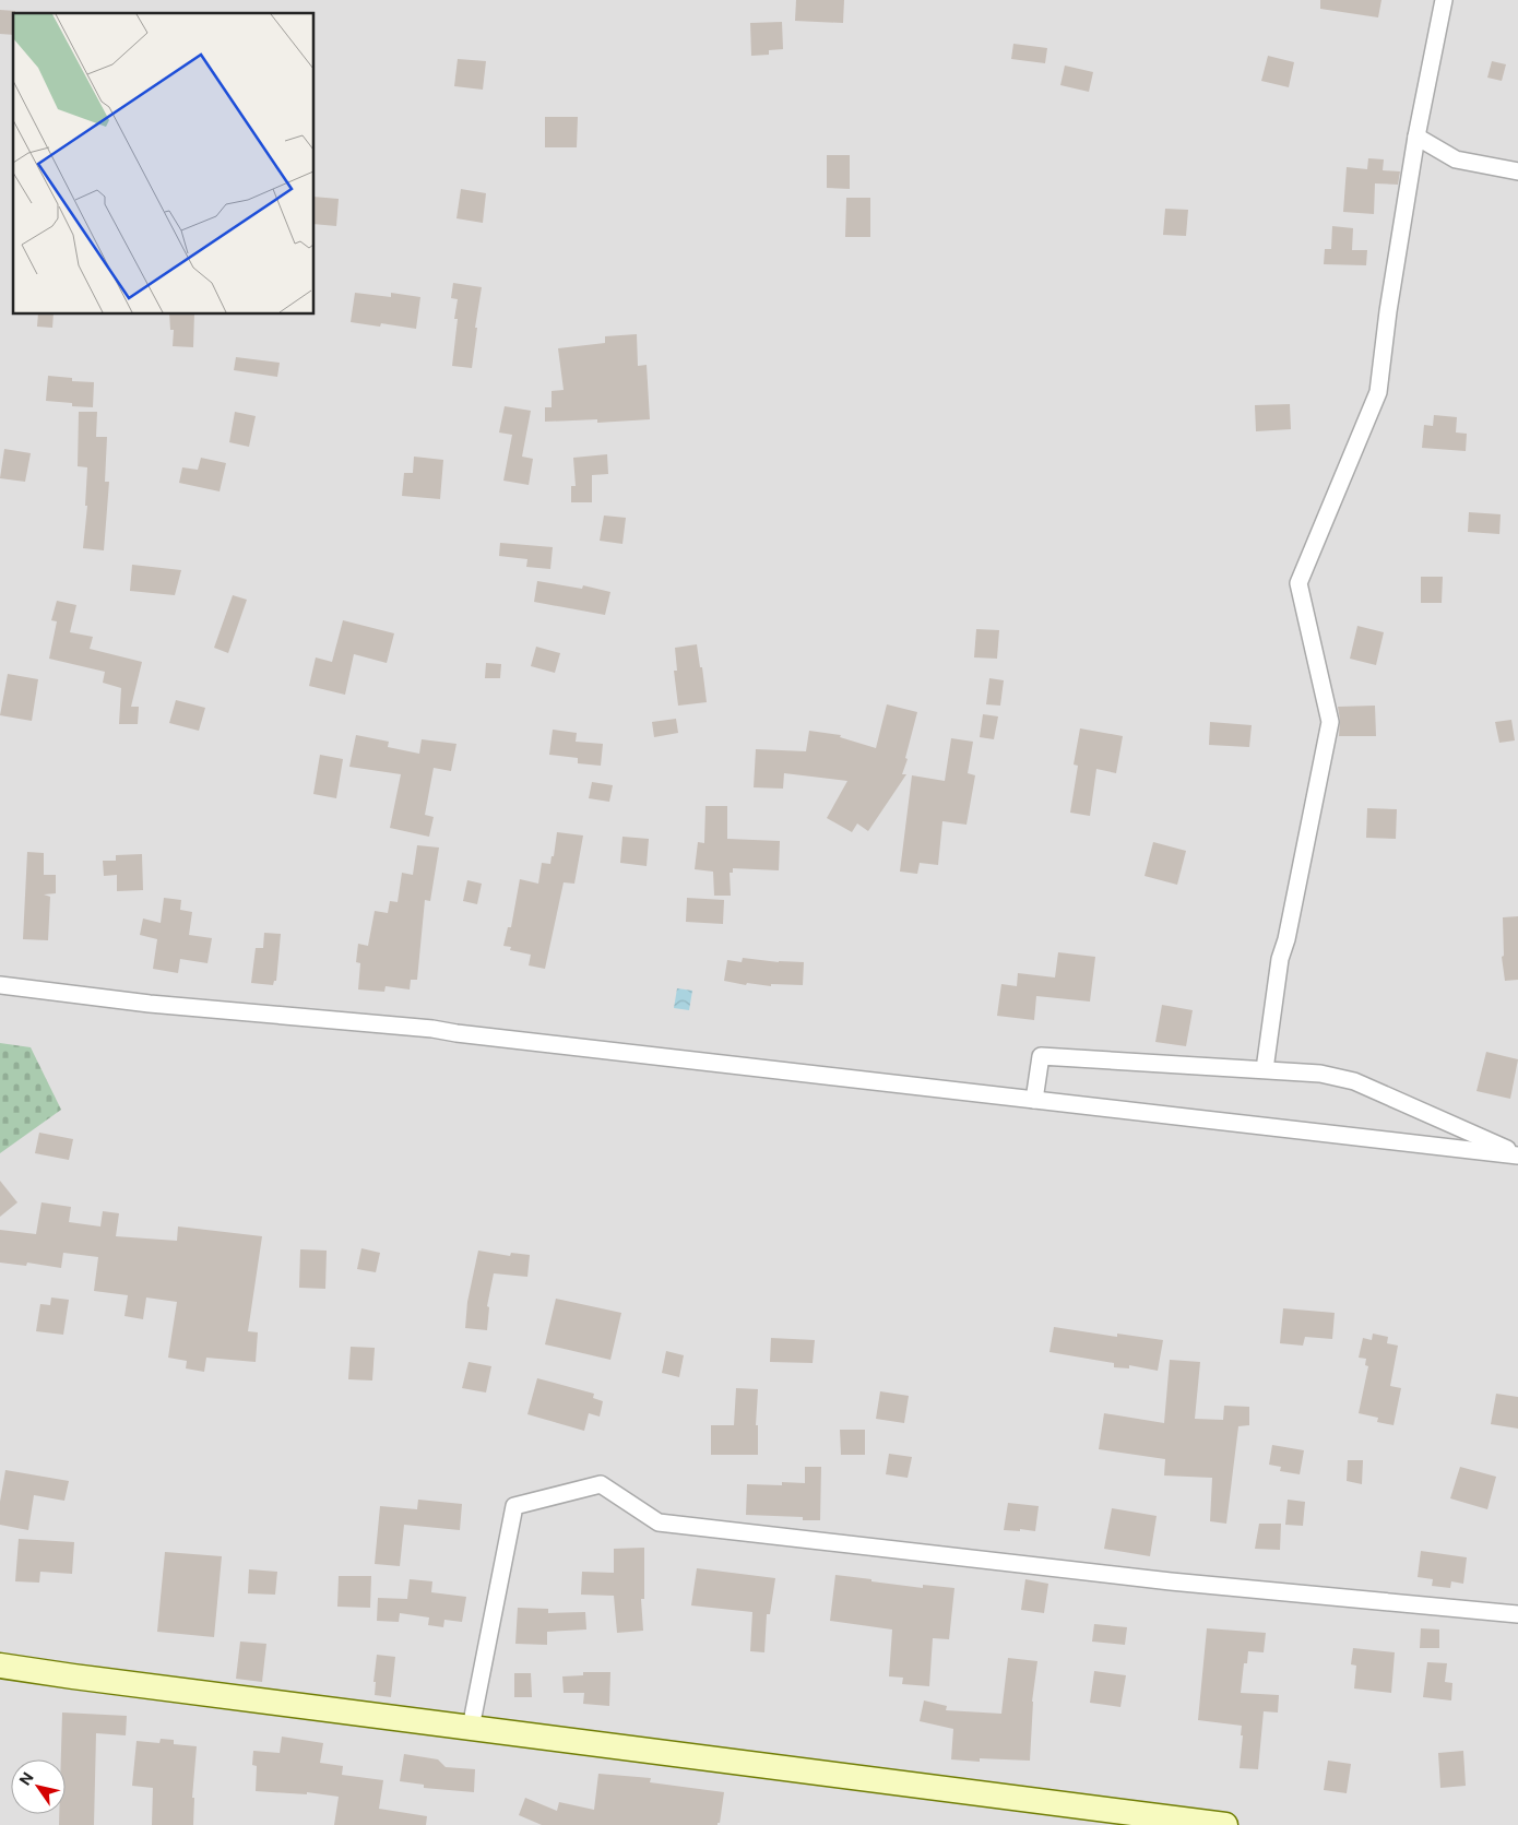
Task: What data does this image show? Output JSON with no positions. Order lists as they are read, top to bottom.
{
  "north": "top left"
}
